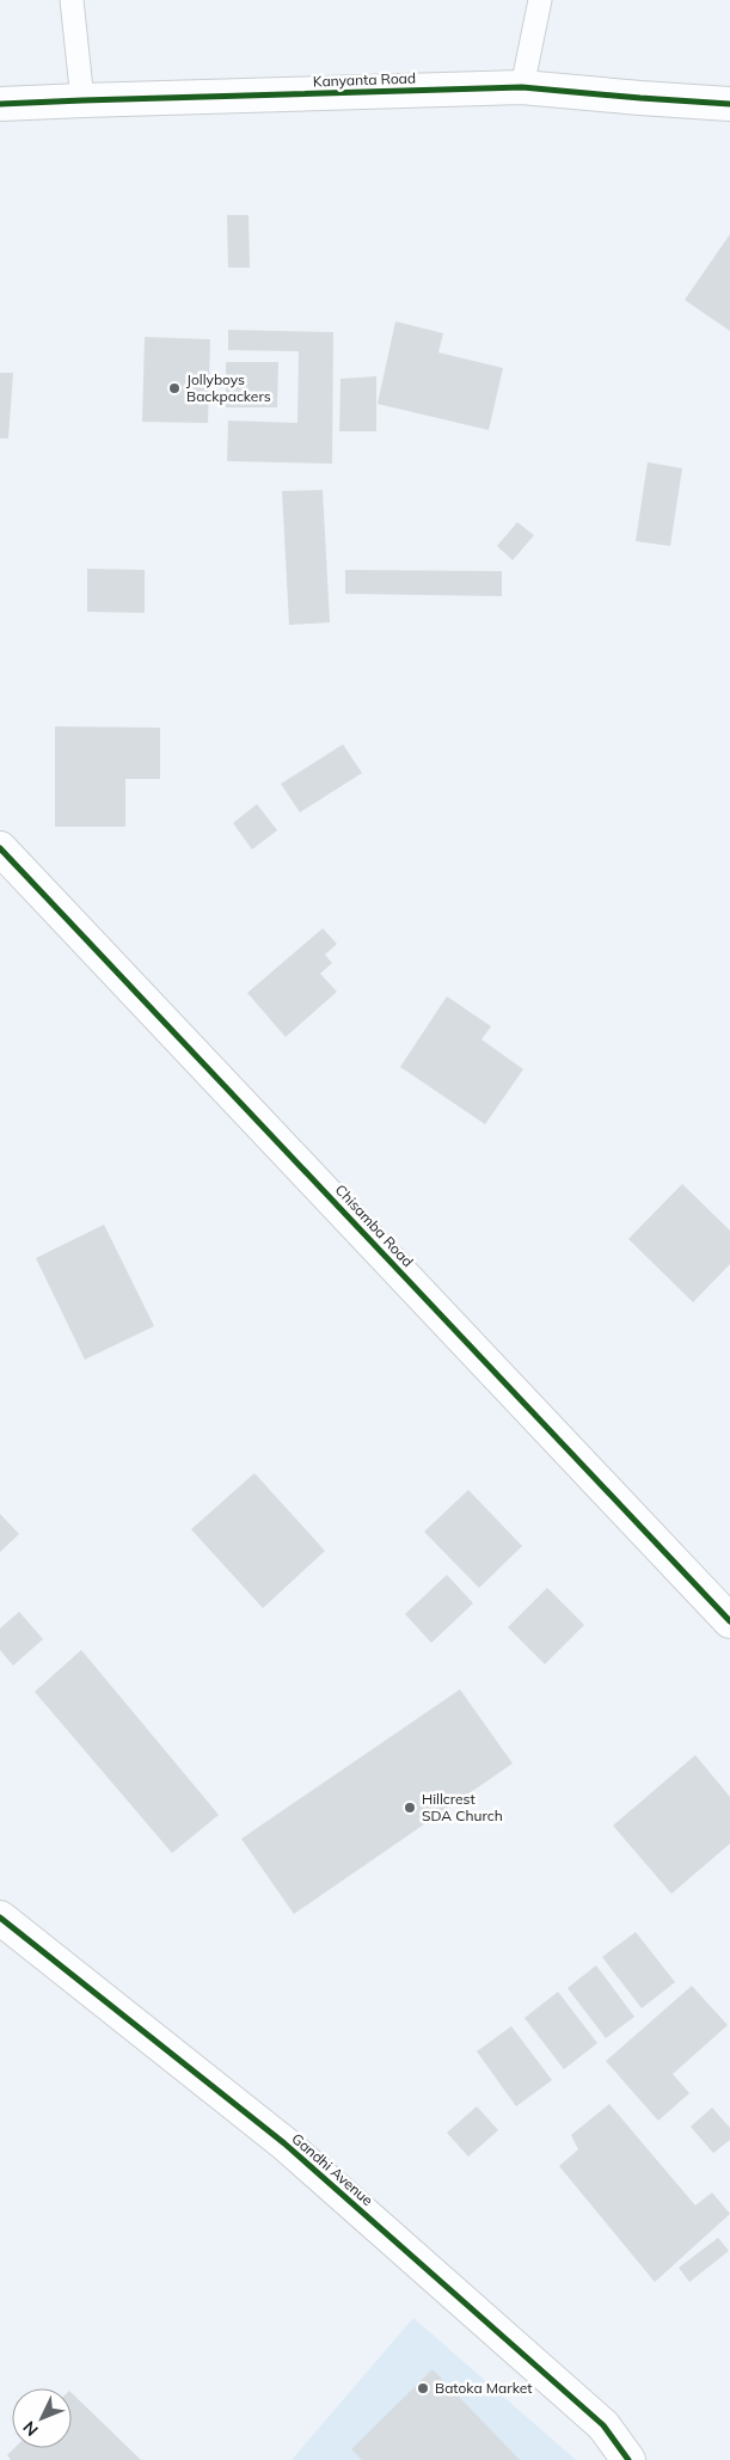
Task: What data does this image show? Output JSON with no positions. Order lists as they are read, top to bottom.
{
  "streets": {
    "street": ["Kanyanta Road", "Chisamba Road", "Gandhi Avenue"]
  },
  "places": ["Jollyboys Backpackers", "Hillcrest SDA Church", "Batoka Market"],
  "north": "bottom left"
}
